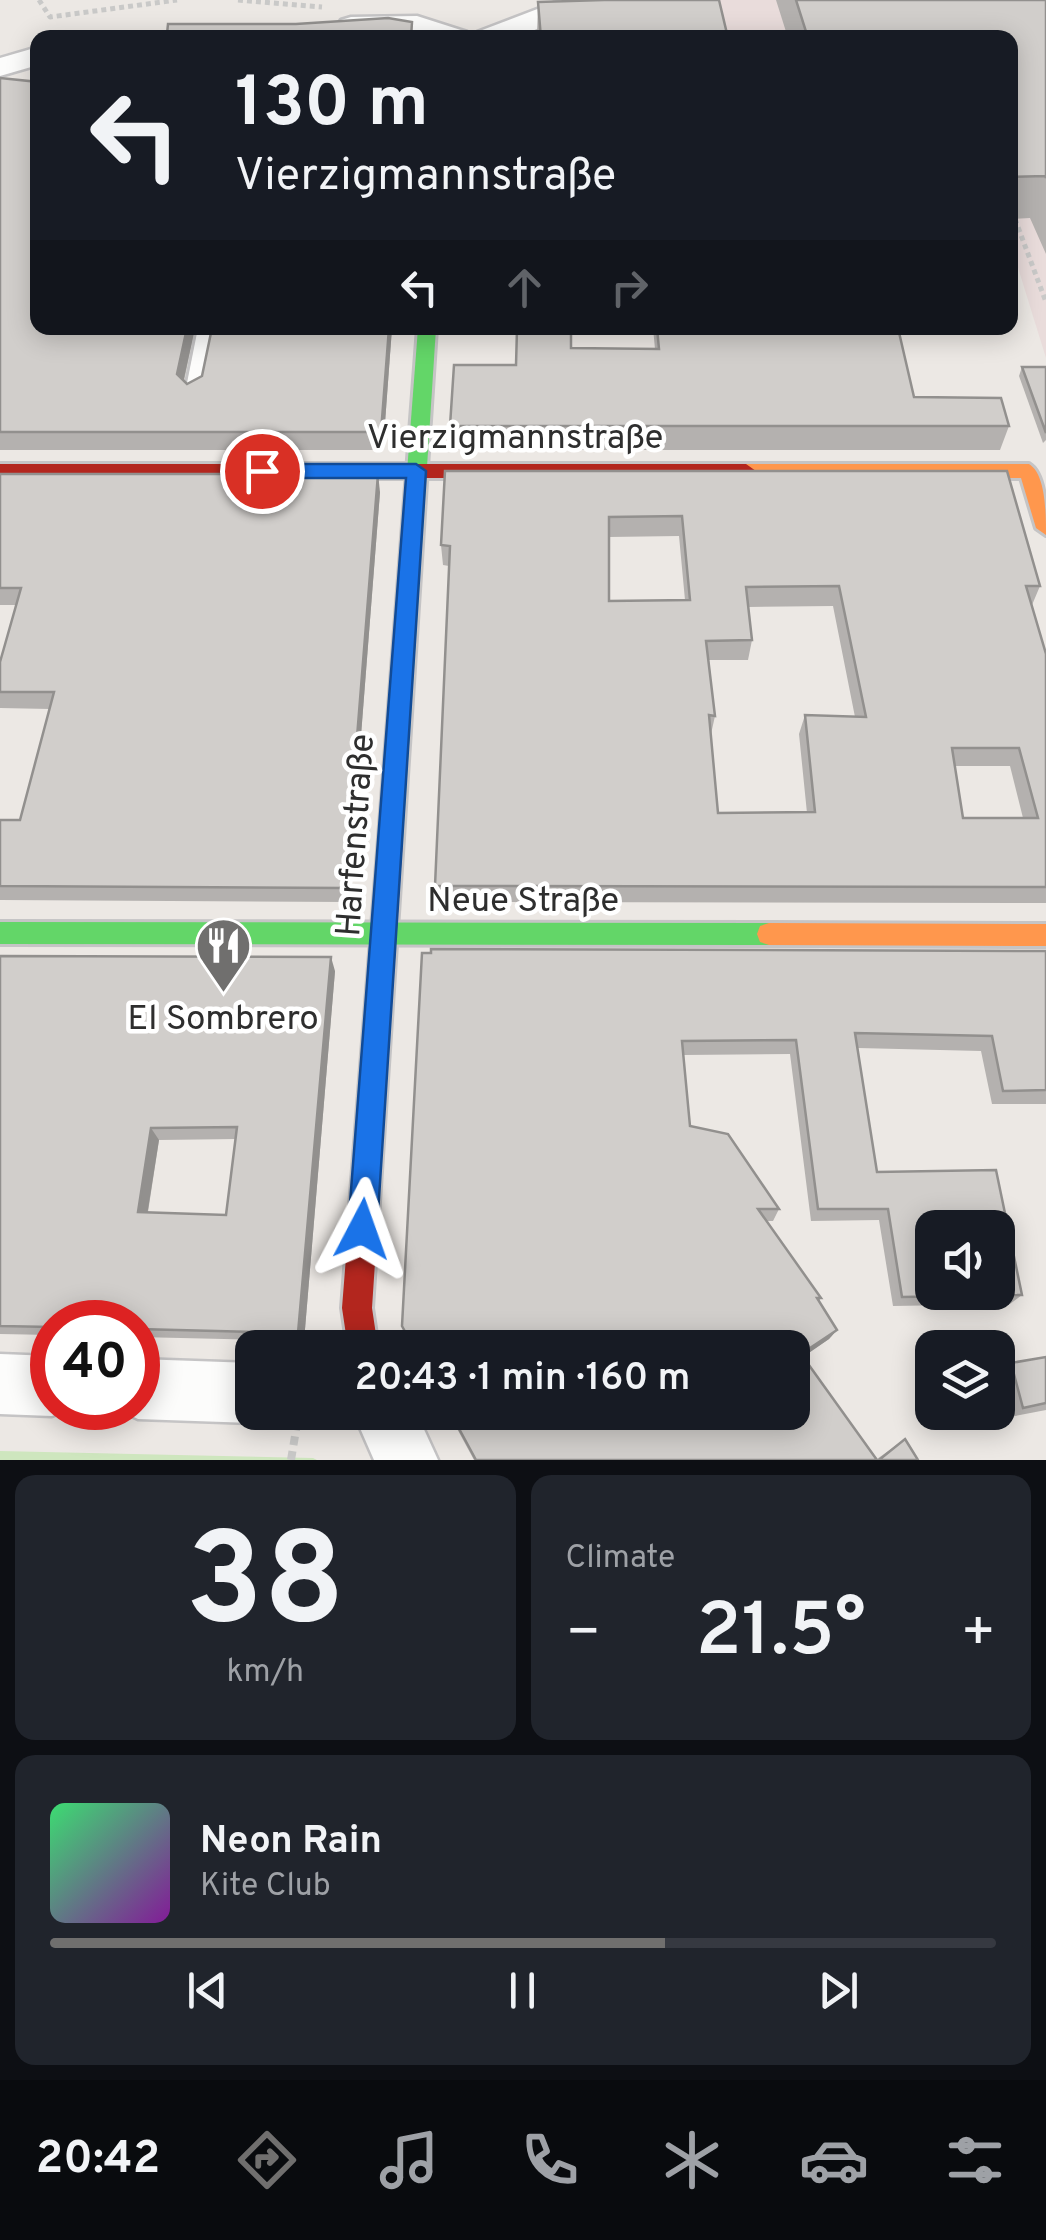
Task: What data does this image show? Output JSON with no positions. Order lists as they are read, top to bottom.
{
  "streets": {
    "street": ["Vierzigmannstraße", "Harfenstraße", "Neue Straße"]
  },
  "crossings": [
    ["Vierzigmannstraße", "Harfenstraße"],
    ["Harfenstraße", "Neue Straße"]
  ],
  "places": {
    "restaurant": ["El Sombrero"]
  },
  "page": {
    "turn": ["130 m", "Vierzigmannstraße"],
    "limit": "40",
    "trip": "20:43 · 1 min · 160 m",
    "tile": [
      ["38", "km/h"],
      "Climate"
    ],
    "heat": ["−", "21.5°", "+"],
    "song": ["Neon Rain", "Kite Club"],
    "tabs": "20:42"
  }
}
